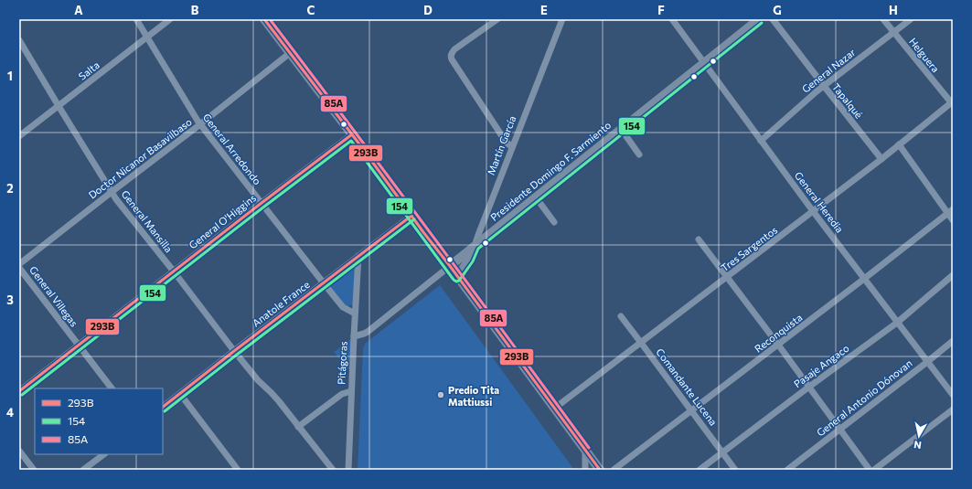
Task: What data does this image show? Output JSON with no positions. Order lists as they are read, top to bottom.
{
  "streets": {
    "main road": ["Martín García", "Presidente Domingo F. Sarmiento"],
    "street": [
      "Helguera",
      "Salta",
      "General Nazar",
      "Tapalqué",
      "General Arredondo",
      "Doctor Nicanor Basavilbaso",
      "General Heredia",
      "General Mansilla",
      "General O'Higgins",
      "Tres Sargentos",
      "General Villegas",
      "Anatole France",
      "Reconquista",
      "Pitágoras",
      "Pasaje Angaco",
      "Comandante Lucena",
      "General Antonio Dónovan"
    ]
  },
  "crossings": [
    ["Helguera", "General Nazar"],
    ["Helguera", "Tres Sargentos"],
    ["Salta", "General Arredondo"],
    ["Salta", "General Mansilla"],
    ["General Nazar", "Tapalqué"],
    ["General Nazar", "General Heredia"],
    ["Tapalqué", "Tres Sargentos"],
    ["Martín García", "Presidente Domingo F. Sarmiento"],
    ["General Arredondo", "Doctor Nicanor Basavilbaso"],
    ["General Arredondo", "General O'Higgins"],
    ["General Arredondo", "Anatole France"],
    ["General Arredondo", "Pitágoras"],
    ["Doctor Nicanor Basavilbaso", "General Mansilla"],
    ["Presidente Domingo F. Sarmiento", "General Heredia"],
    ["Presidente Domingo F. Sarmiento", "Pitágoras"],
    ["General Heredia", "Tres Sargentos"],
    ["General Heredia", "Reconquista"],
    ["General Heredia", "Pasaje Angaco"],
    ["General Heredia", "General Antonio Dónovan"],
    ["General Mansilla", "General O'Higgins"],
    ["General Mansilla", "Anatole France"],
    ["General O'Higgins", "General Villegas"],
    ["Tres Sargentos", "Comandante Lucena"],
    ["Anatole France", "Pitágoras"],
    ["Reconquista", "Comandante Lucena"],
    ["Pasaje Angaco", "Comandante Lucena"]
  ],
  "places": ["Predio Tita Mattiussi"],
  "lines": ["transit line 293B", "transit line 85A", "transit line 154"],
  "legend": ["293B", "154", "85A"],
  "north": "bottom",
  "grid": {
    "columns": [
      "A",
      "B",
      "C",
      "D",
      "E",
      "F",
      "G",
      "H"
    ],
    "rows": [
      "1",
      "2",
      "3",
      "4"
    ]
  }
}
